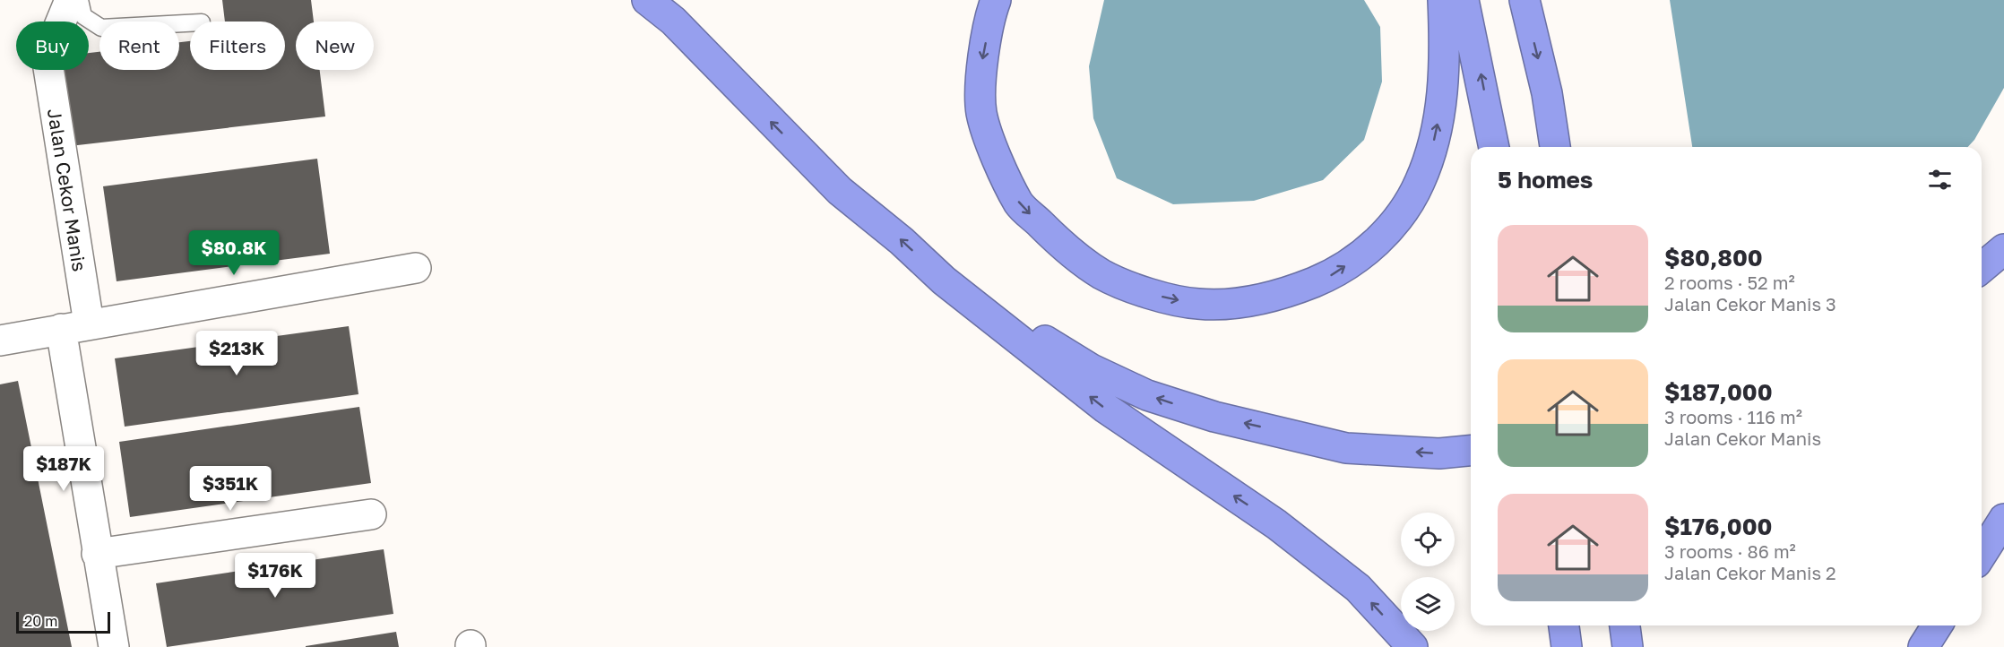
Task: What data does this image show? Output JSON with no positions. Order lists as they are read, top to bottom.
{
  "streets": {
    "street": ["Jalan Cekor Manis"]
  },
  "scale_bar": "20 m",
  "page": {
    "chip": [
      "Buy",
      "Rent",
      "Filters",
      "New"
    ],
    "heading": "5 homes",
    "list": [
      {
        "name": "$80,800",
        "note": "2 rooms · 52 m² · Jalan Cekor Manis 3"
      },
      {
        "name": "$187,000",
        "note": "3 rooms · 116 m² · Jalan Cekor Manis"
      },
      {
        "name": "$176,000",
        "note": "3 rooms · 86 m² · Jalan Cekor Manis 2"
      }
    ],
    "price": [
      "$80.8K",
      "$213K",
      "$187K",
      "$351K",
      "$176K"
    ],
    "scale": "20 m"
  }
}
